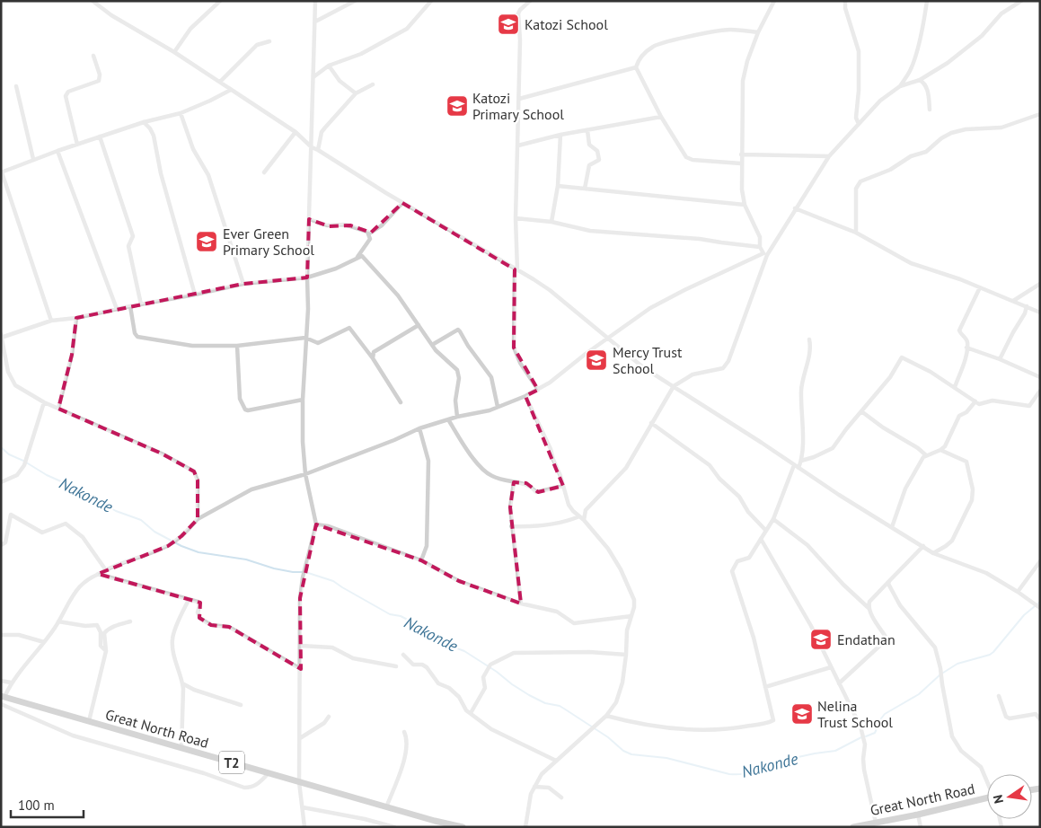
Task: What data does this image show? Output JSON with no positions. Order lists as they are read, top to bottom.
{
  "streets": {
    "highway": ["Great North Road", "T2"]
  },
  "water": ["Nakonde"],
  "places": {
    "school or university": [
      "Katozi School",
      "Katozi Primary School",
      "Ever Green Primary School",
      "Mercy Trust School",
      "Endathan",
      "Nelina Trust School"
    ]
  },
  "scale_bar": "100 m",
  "north": "left"
}
